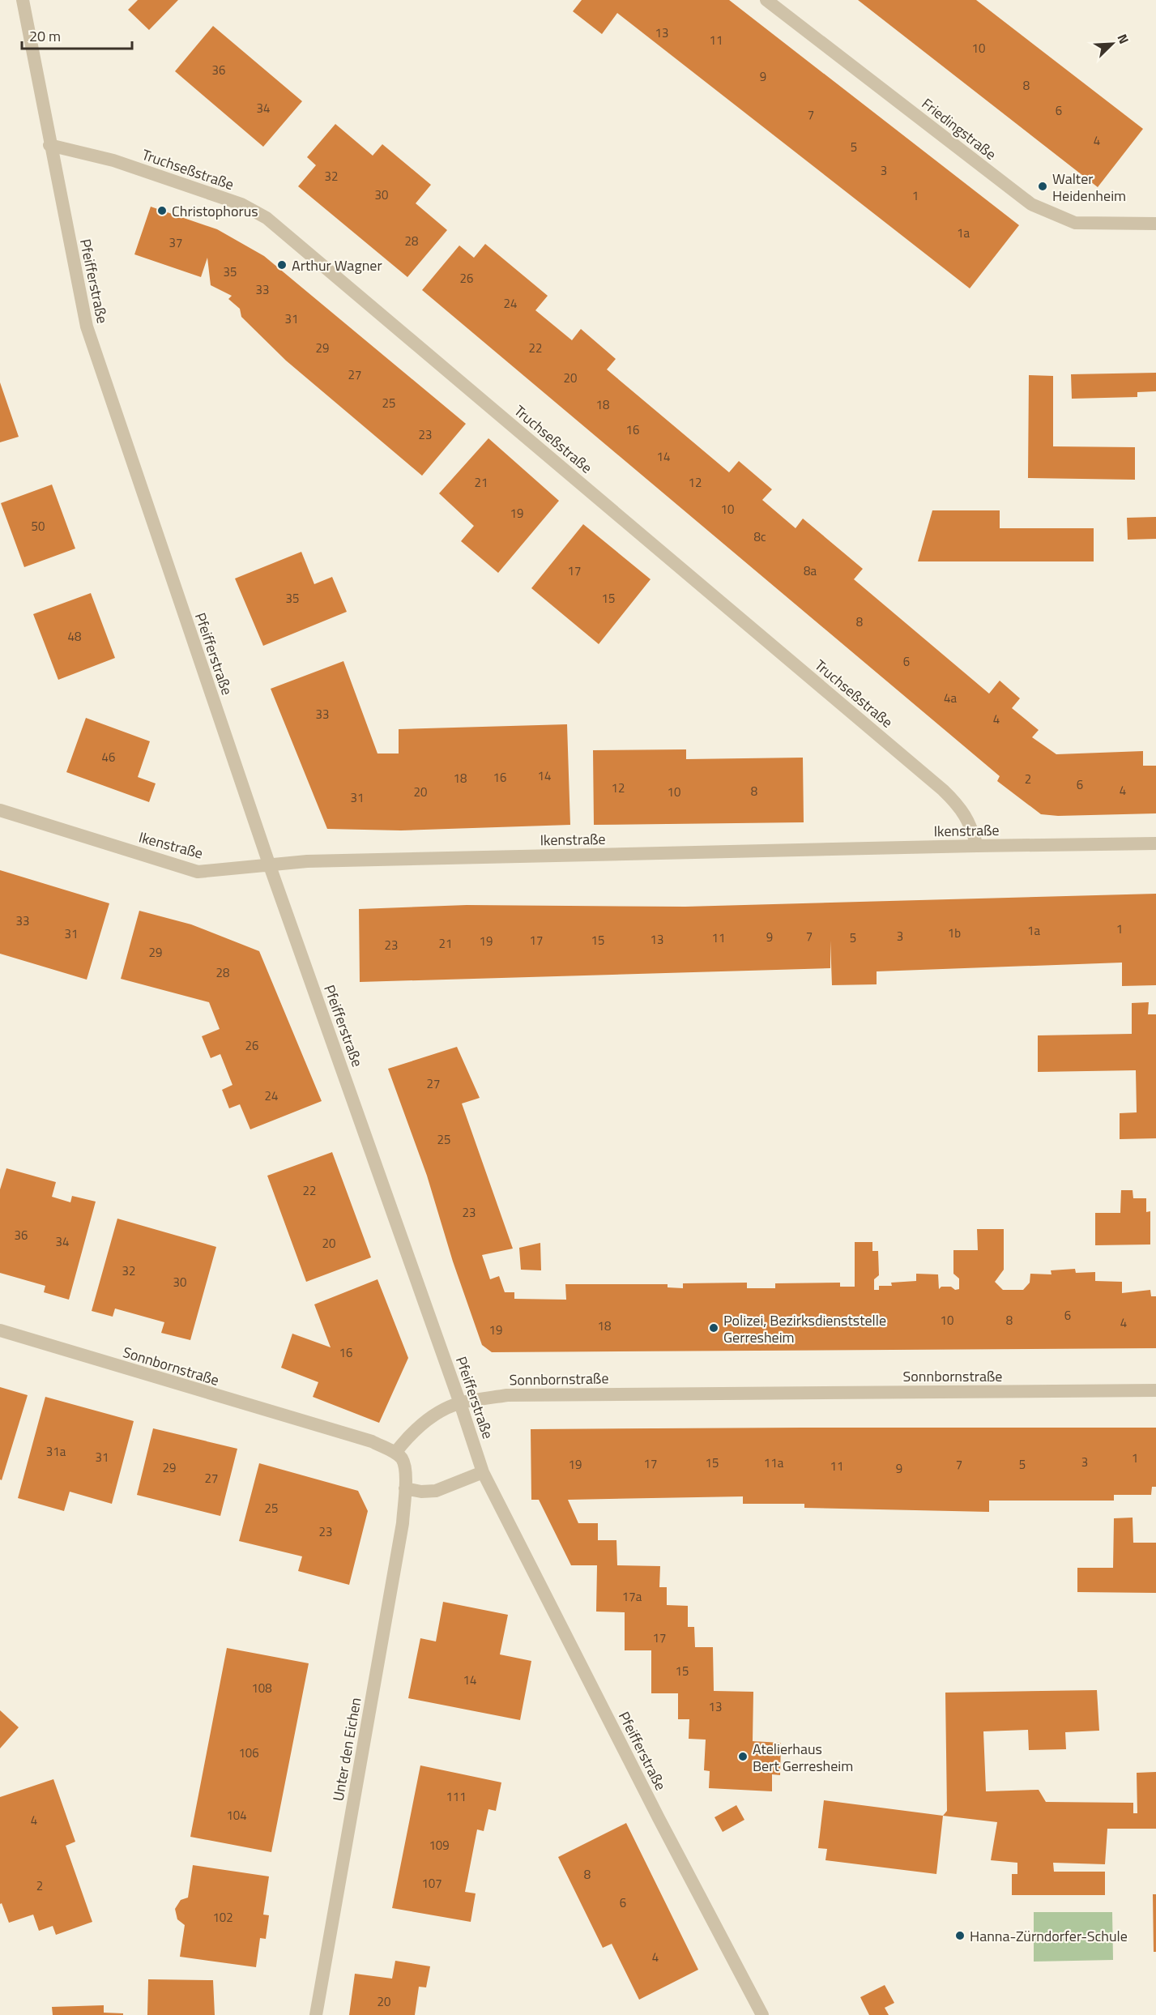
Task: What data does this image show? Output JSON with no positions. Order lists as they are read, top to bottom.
{
  "streets": {
    "street": [
      "Friedingstraße",
      "Truchseßstraße",
      "Pfeifferstraße",
      "Ikenstraße",
      "Sonnbornstraße",
      "Unter den Eichen"
    ]
  },
  "crossings": [
    ["Truchseßstraße", "Pfeifferstraße"],
    ["Truchseßstraße", "Ikenstraße"],
    ["Pfeifferstraße", "Ikenstraße"],
    ["Pfeifferstraße", "Sonnbornstraße"],
    ["Sonnbornstraße", "Unter den Eichen"]
  ],
  "places": [
    "Walter Heidenheim",
    "Christophorus",
    "Arthur Wagner",
    "Polizei, Bezirksdienststelle Gerresheim",
    "Atelierhaus Bert Gerresheim",
    "Hanna-Zürndorfer-Schule"
  ],
  "house_numbers": [
    "13",
    "11",
    "10",
    "36",
    "9",
    "8",
    "34",
    "6",
    "7",
    "4",
    "5",
    "3",
    "32",
    "30",
    "1",
    "1a",
    "28",
    "37",
    "35",
    "26",
    "33",
    "24",
    "31",
    "29",
    "22",
    "27",
    "20",
    "25",
    "18",
    "16",
    "23",
    "14",
    "21",
    "12",
    "10",
    "19",
    "50",
    "8c",
    "17",
    "8a",
    "35",
    "15",
    "8",
    "48",
    "6",
    "4a",
    "33",
    "4",
    "46",
    "14",
    "16",
    "18",
    "2",
    "6",
    "12",
    "4",
    "8",
    "20",
    "10",
    "31",
    "33",
    "1",
    "1a",
    "1b",
    "31",
    "7",
    "3",
    "9",
    "11",
    "5",
    "13",
    "17",
    "15",
    "19",
    "21",
    "23",
    "29",
    "28",
    "26",
    "27",
    "24",
    "25",
    "22",
    "23",
    "36",
    "34",
    "20",
    "32",
    "30",
    "6",
    "10",
    "8",
    "4",
    "18",
    "19",
    "16",
    "31a",
    "31",
    "1",
    "3",
    "15",
    "11a",
    "17",
    "19",
    "7",
    "5",
    "11",
    "29",
    "9",
    "27",
    "25",
    "23",
    "17a",
    "17",
    "15",
    "14",
    "108",
    "13",
    "106",
    "111",
    "104",
    "4",
    "109",
    "8",
    "107",
    "2",
    "6",
    "102",
    "4",
    "20"
  ],
  "scale_bar": "20 m",
  "north": "top right"
}
